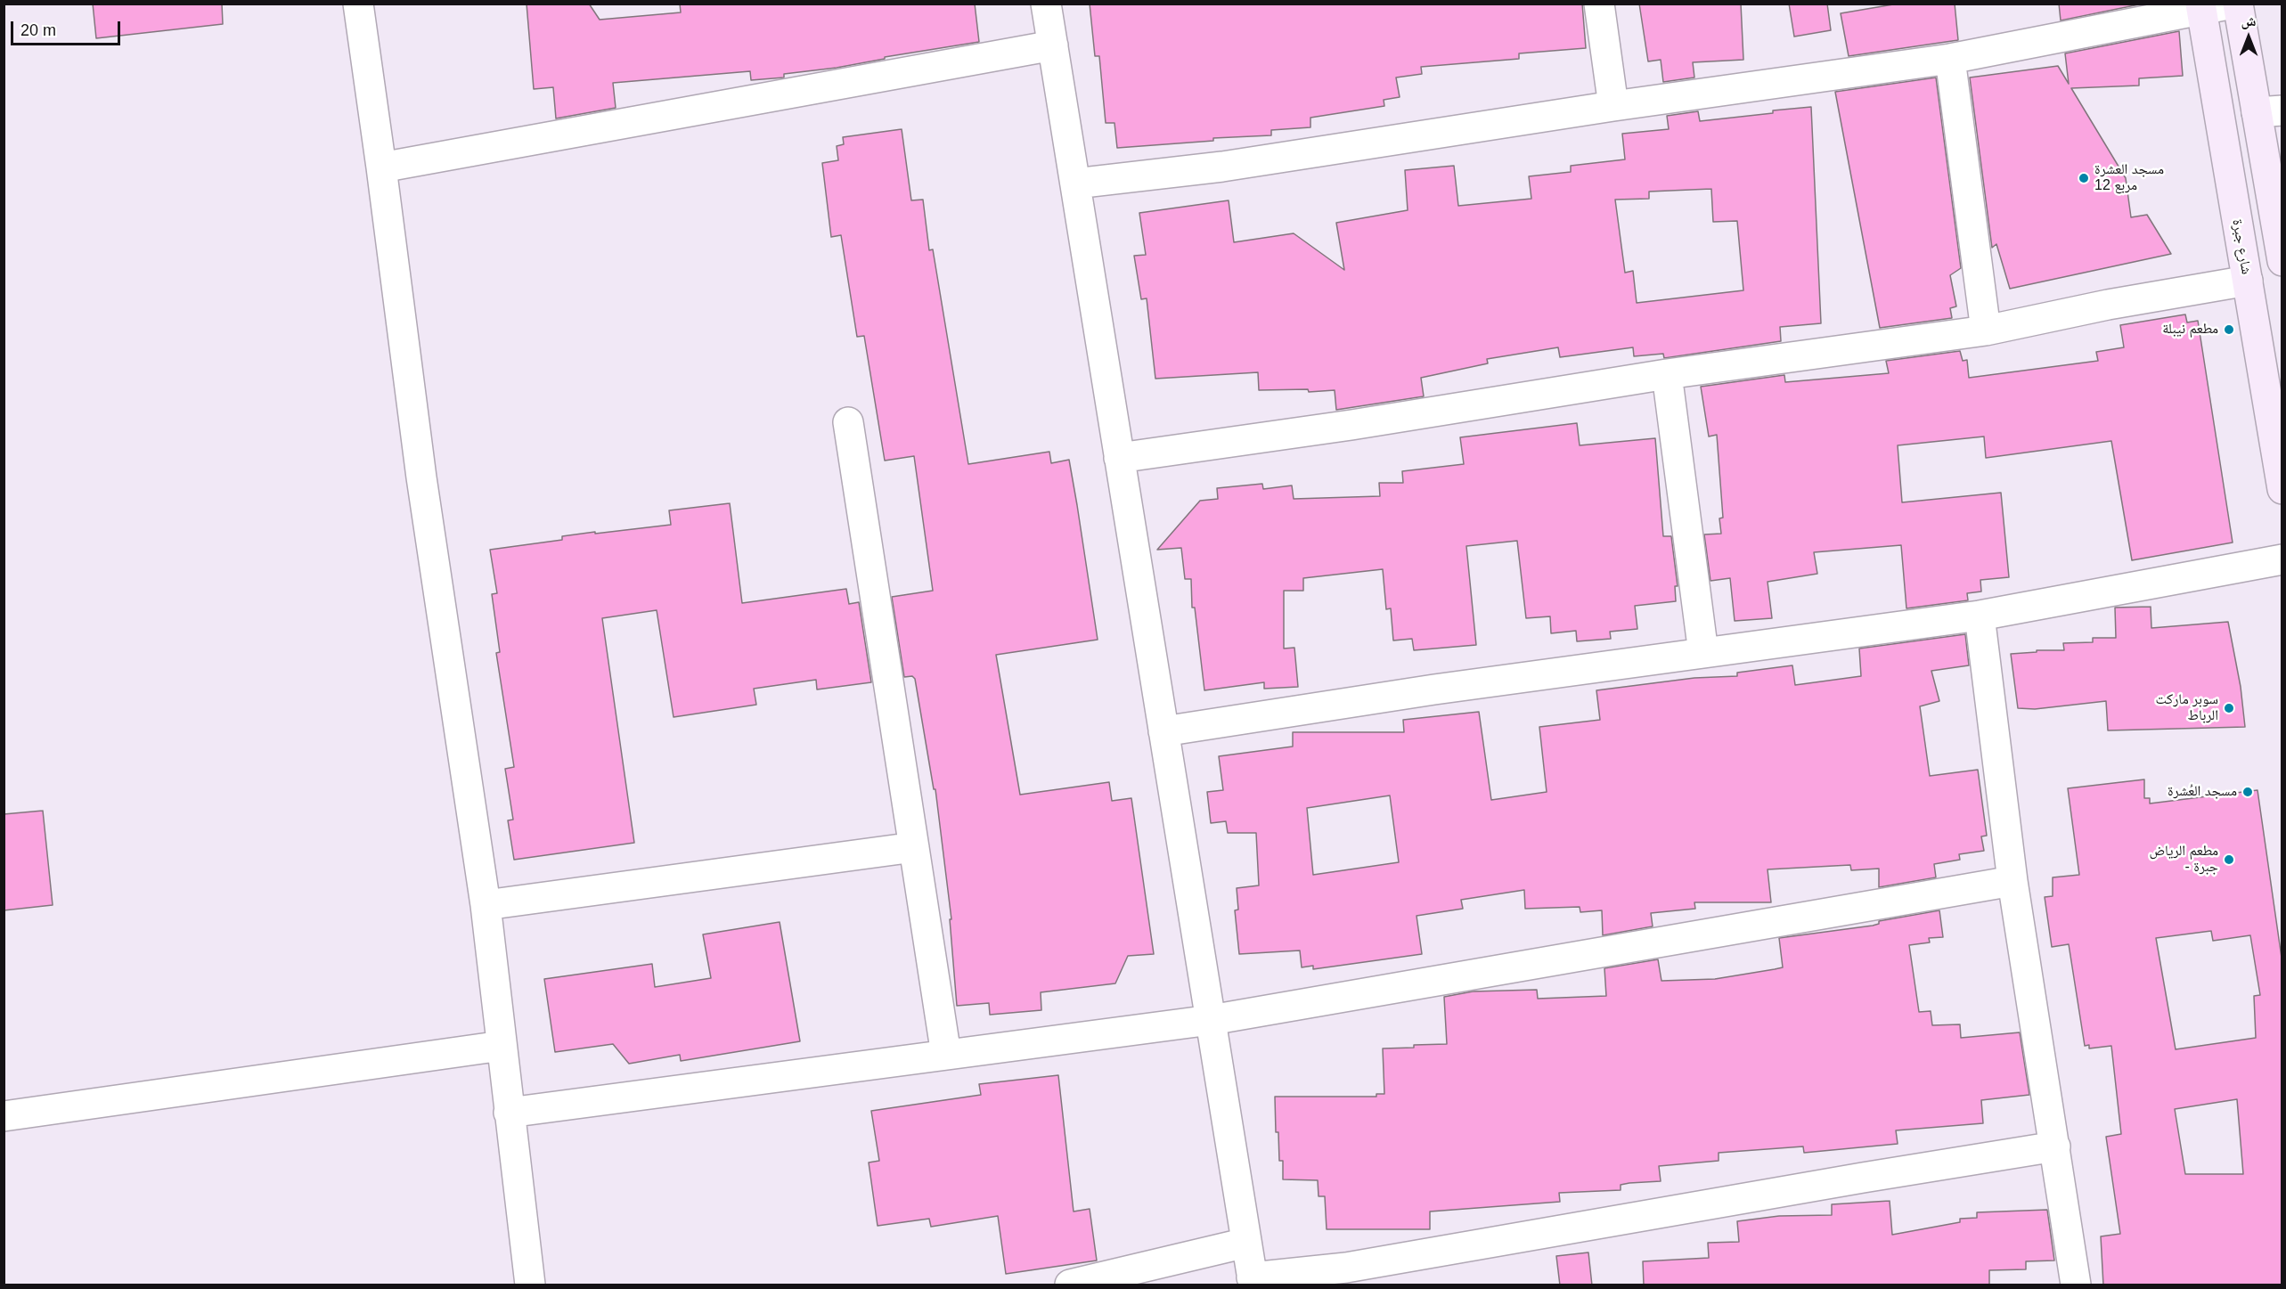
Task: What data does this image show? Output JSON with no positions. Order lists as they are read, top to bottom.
{
  "streets": {
    "street": ["شارع جبرة"]
  },
  "places": [
    "مسجد العشرة مربع 12",
    "مطعم نيبلة",
    "سوبر ماركت الرباط",
    "مسجد العُشرة",
    "مطعم الرياض - جبرة"
  ],
  "scale_bar": "20 m",
  "north": "top"
}
